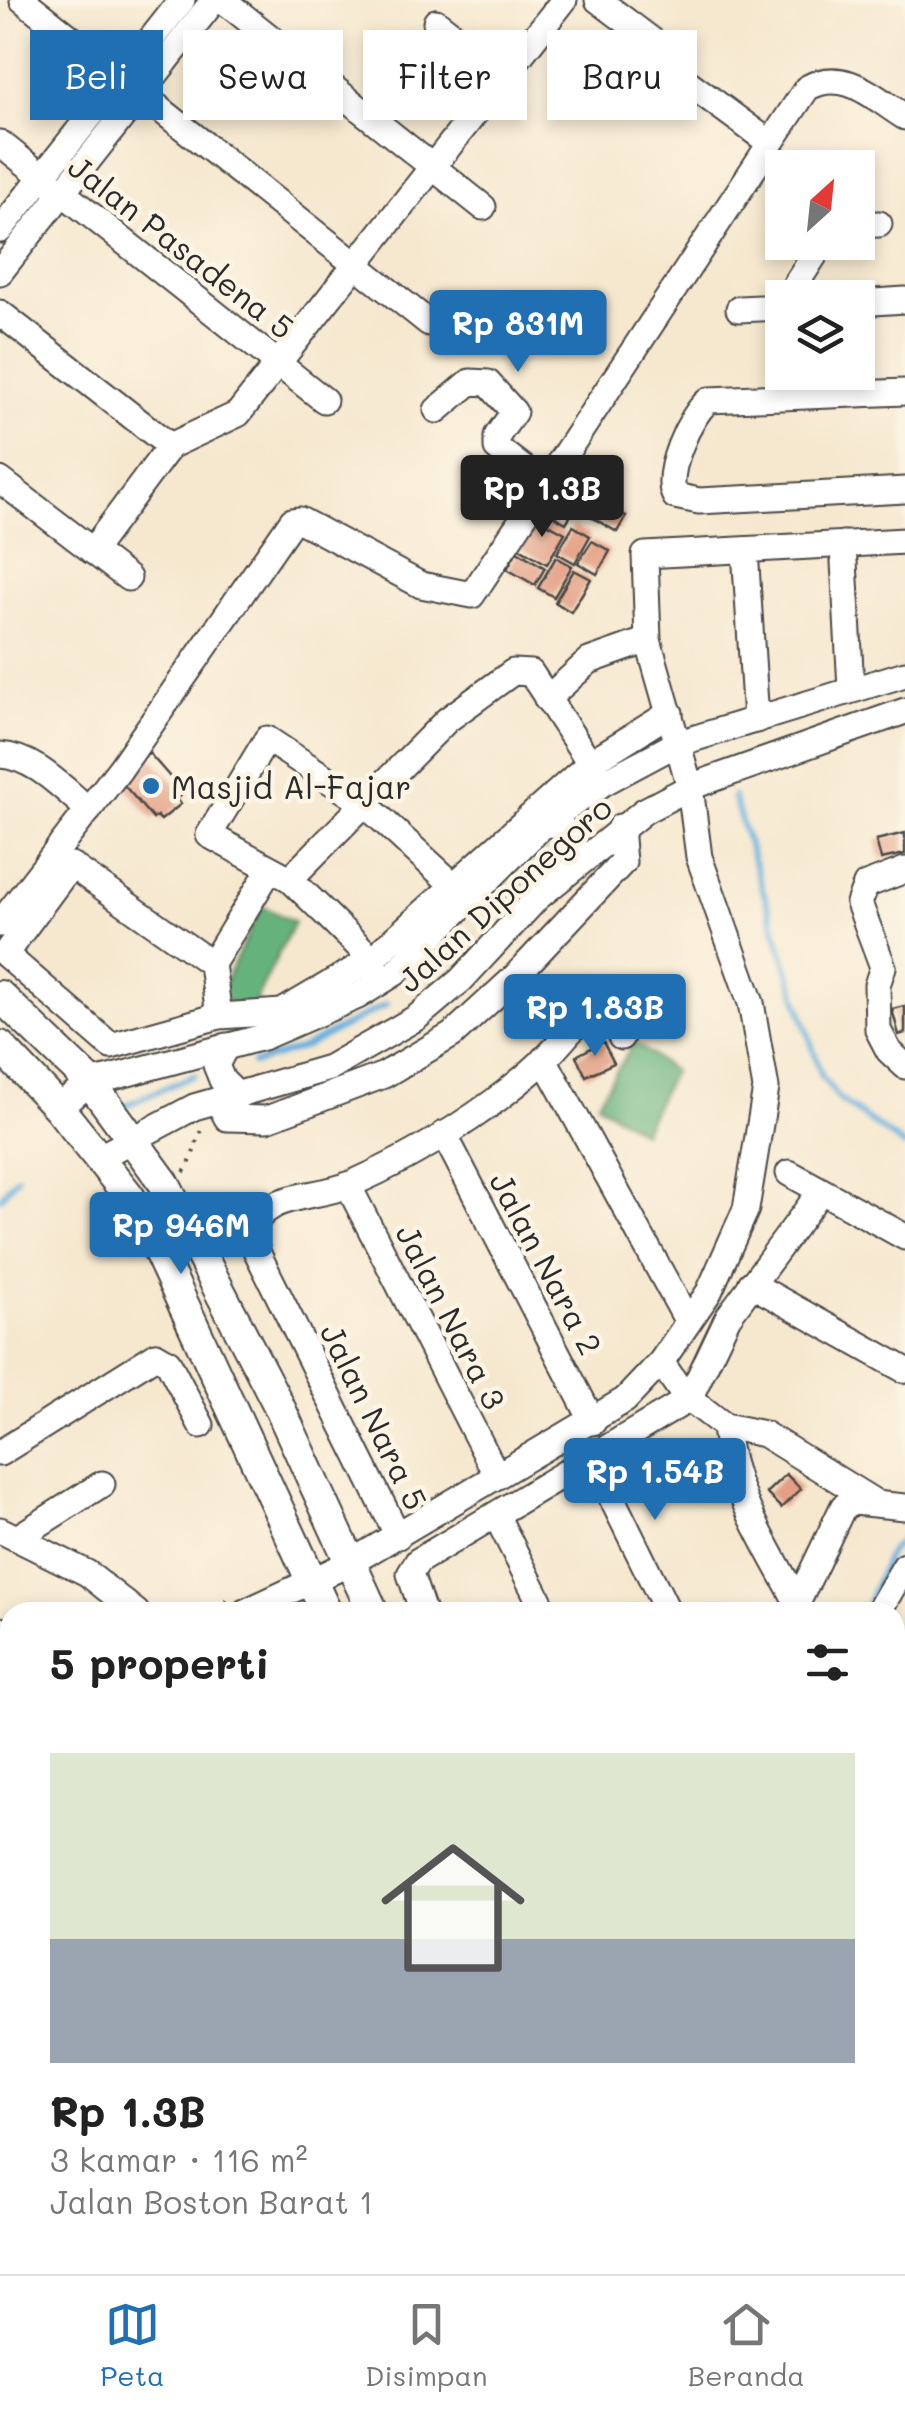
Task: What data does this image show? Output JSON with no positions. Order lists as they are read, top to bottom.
{
  "streets": {
    "street": [
      "Jalan Pasadena 5",
      "Jalan Diponegoro",
      "Jalan Nara 2",
      "Jalan Nara 3",
      "Jalan Nara 5"
    ]
  },
  "crossings": [
    ["Jalan Nara 3", "Jalan Nara 5"]
  ],
  "places": ["Masjid Al-Fajar"],
  "north": "top right",
  "page": {
    "chip": [
      "Beli",
      "Sewa",
      "Filter",
      "Baru"
    ],
    "price": [
      "Rp 831M",
      "Rp 1.3B",
      "Rp 1.83B",
      "Rp 946M",
      "Rp 1.54B"
    ],
    "heading": "5 properti",
    "list": [
      {
        "name": "Rp 1.3B",
        "note": "3 kamar · 116 m² · Jalan Boston Barat 1"
      }
    ],
    "tabs": ["Peta", "Disimpan", "Beranda"]
  }
}
